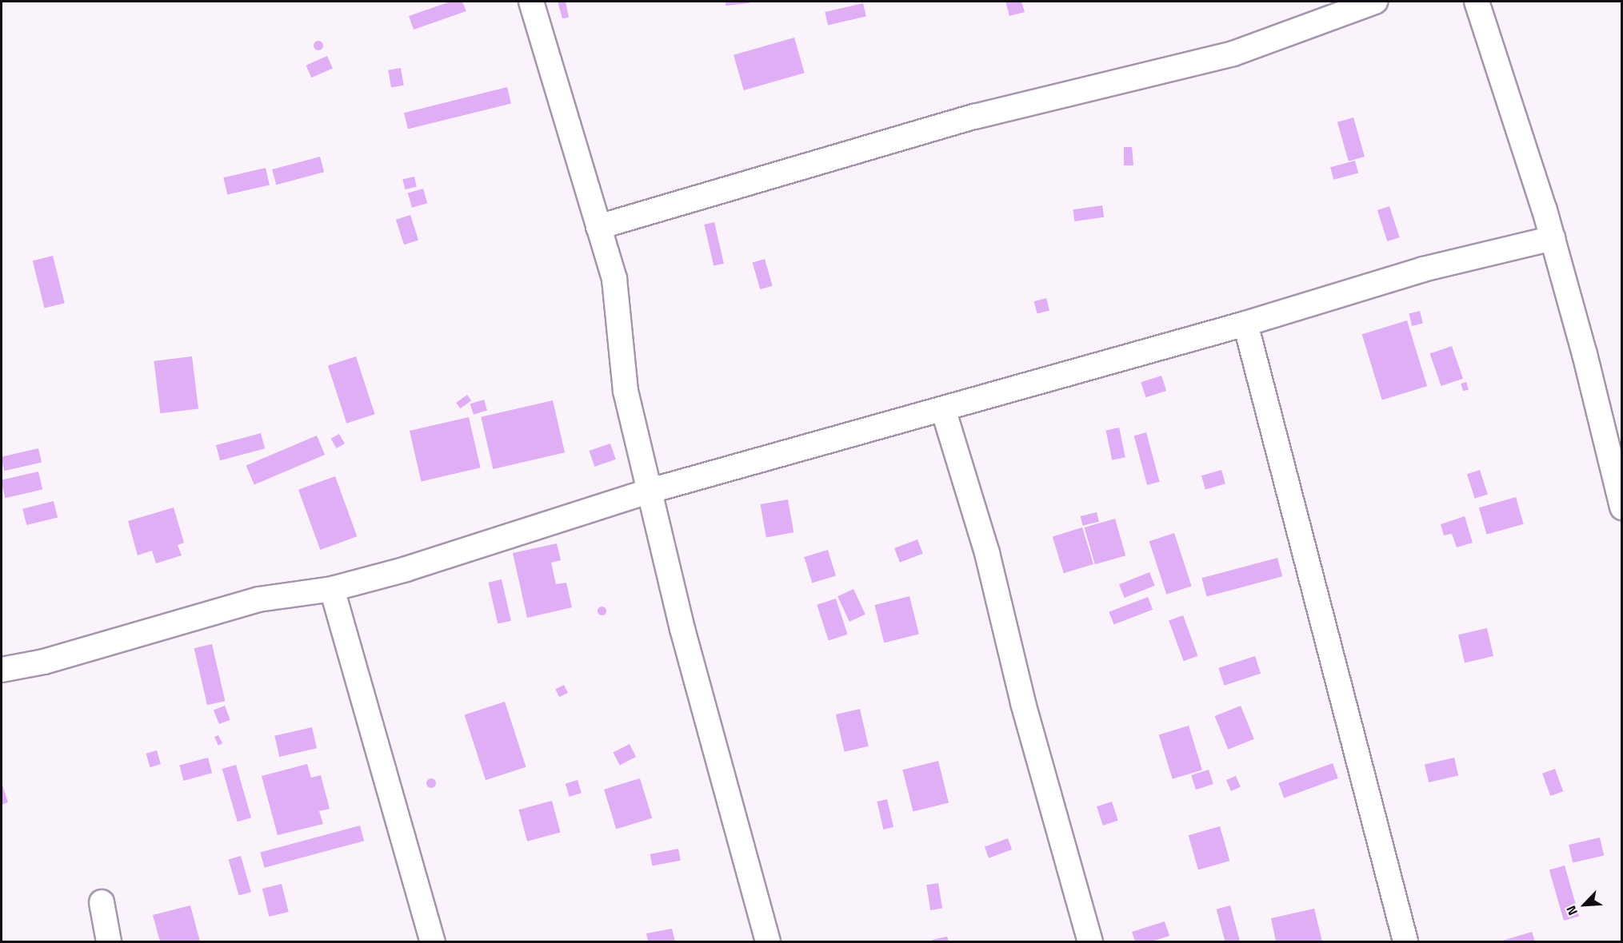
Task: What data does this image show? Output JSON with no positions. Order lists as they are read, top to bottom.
{
  "north": "bottom left"
}
